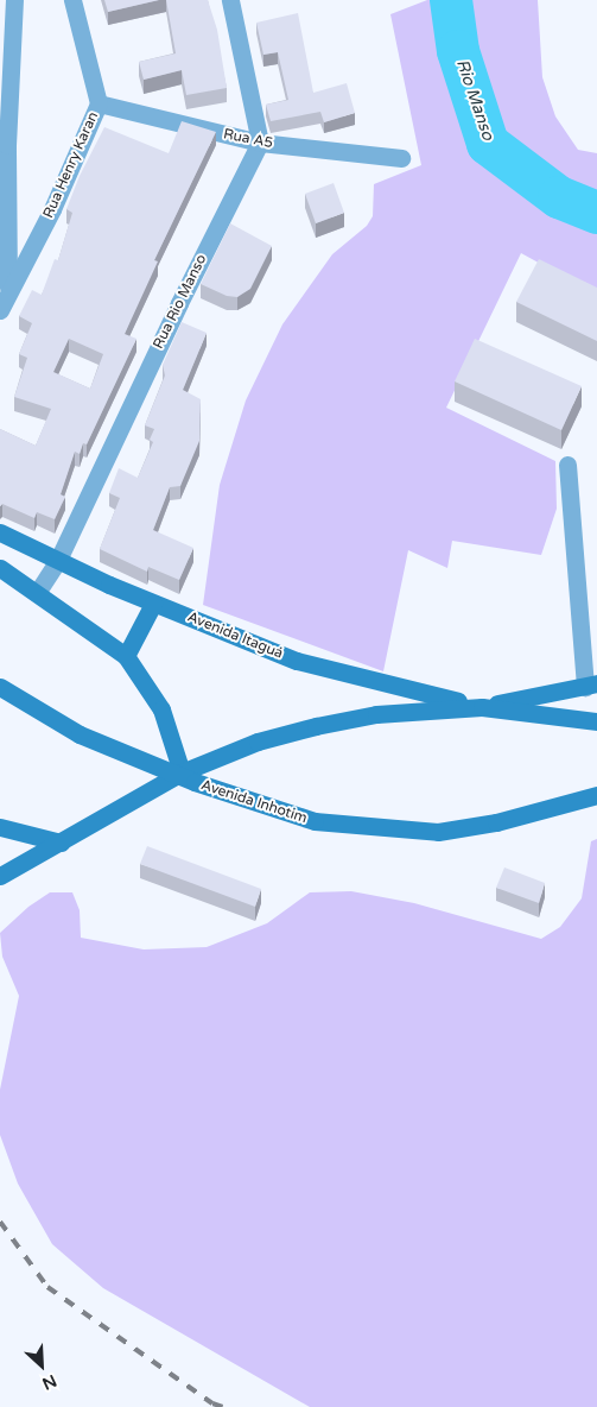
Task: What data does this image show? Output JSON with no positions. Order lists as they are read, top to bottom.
{
  "streets": {
    "main road": ["Avenida Itaguá", "Avenida Inhotim"],
    "street": ["Rua A5", "Rua Henry Karan", "Rua Rio Manso"]
  },
  "crossings": [
    ["Rua A5", "Rua Henry Karan"],
    ["Rua A5", "Rua Rio Manso"],
    ["Rua Rio Manso", "Avenida Itaguá"]
  ],
  "water": ["Rio Manso"],
  "north": "bottom right"
}
